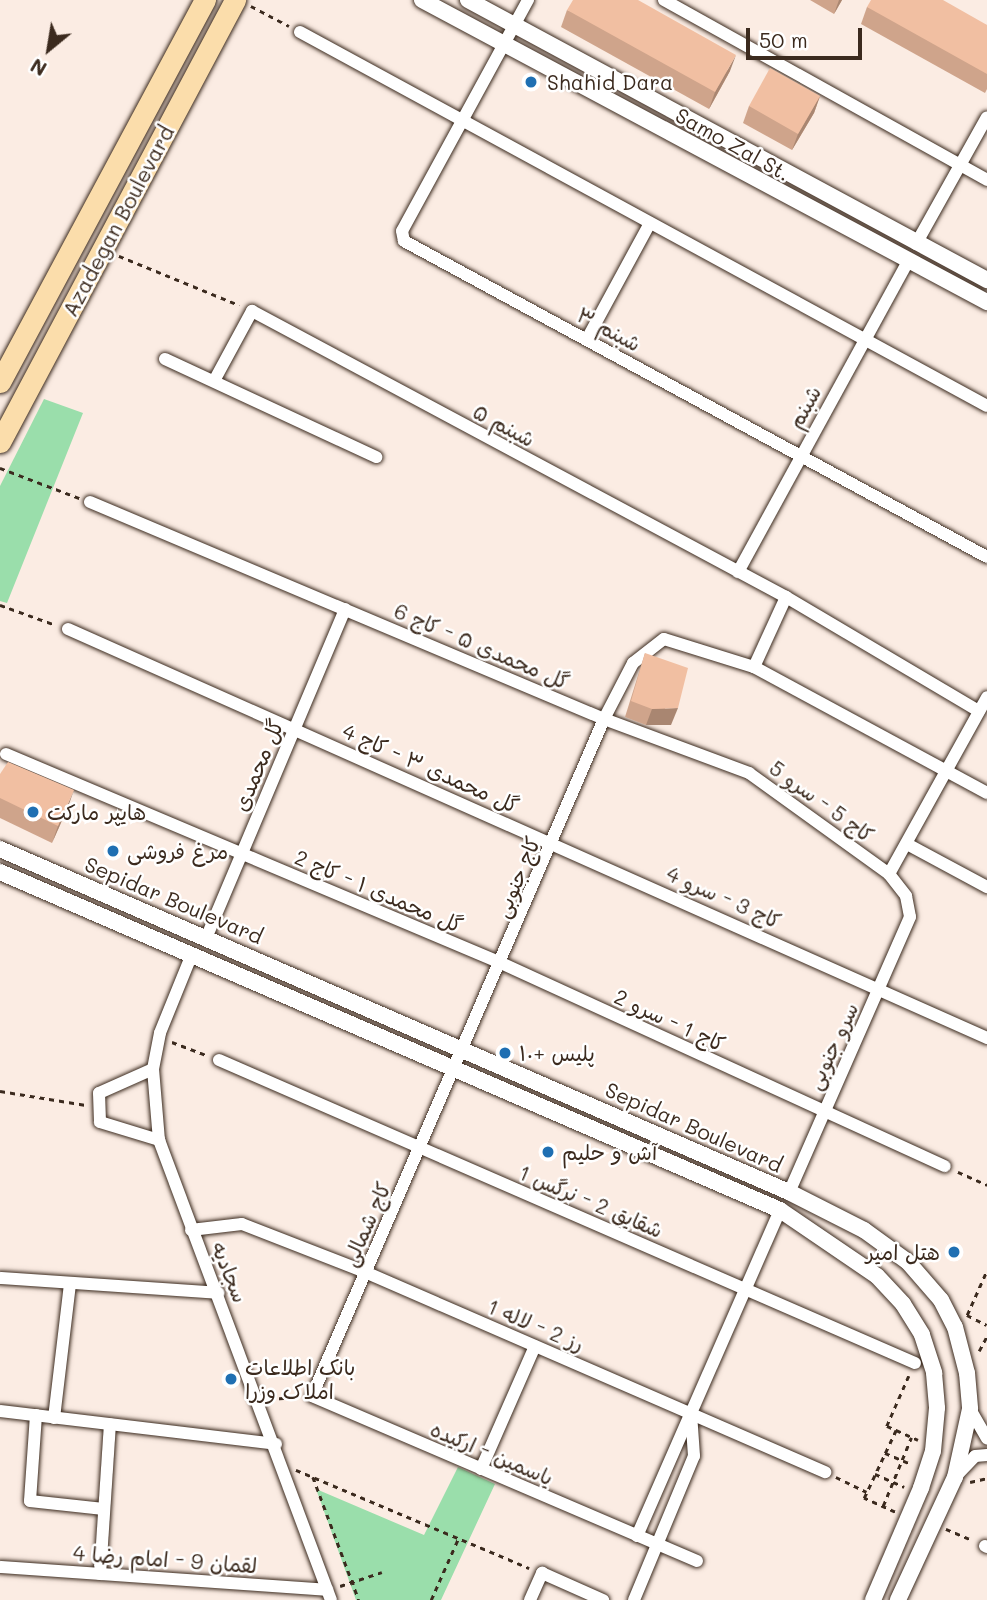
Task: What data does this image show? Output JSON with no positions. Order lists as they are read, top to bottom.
{
  "streets": {
    "main road": ["Azadegan Boulevard"],
    "street": [
      "Samo Zal St.",
      "شبنم ۳",
      "شبنم",
      "شبنم ۵",
      "گل محمدی ۵ - کاج 6",
      "گل محمدی",
      "گل محمدی ۳ - کاج 4",
      "کاج 5 - سرو 5",
      "کاج جنوبی",
      "گل محمدی ۱ - کاج 2",
      "کاج 3 - سرو 4",
      "Sepidar Boulevard",
      "کاج 1 - سرو 2",
      "سرو جنوبی",
      "شقایق 2 - نرگس 1",
      "کاج شمالی",
      "سجادیه",
      "رز 2 - لاله 1",
      "یاسمین - ارکیده",
      "لقمان 9 - امام رضا 4"
    ]
  },
  "crossings": [
    ["Samo Zal St.", "شبنم"],
    ["شبنم ۳", "شبنم"],
    ["شبنم", "شبنم ۵"],
    ["گل محمدی ۵ - کاج 6", "گل محمدی"],
    ["گل محمدی ۵ - کاج 6", "کاج 5 - سرو 5"],
    ["گل محمدی ۵ - کاج 6", "کاج جنوبی"],
    ["گل محمدی", "گل محمدی ۳ - کاج 4"],
    ["گل محمدی", "گل محمدی ۱ - کاج 2"],
    ["گل محمدی", "Sepidar Boulevard"],
    ["گل محمدی ۳ - کاج 4", "کاج جنوبی"],
    ["گل محمدی ۳ - کاج 4", "کاج 3 - سرو 4"],
    ["کاج 5 - سرو 5", "کاج جنوبی"],
    ["کاج 5 - سرو 5", "سرو جنوبی"],
    ["کاج جنوبی", "گل محمدی ۱ - کاج 2"],
    ["کاج جنوبی", "کاج 3 - سرو 4"],
    ["کاج جنوبی", "Sepidar Boulevard"],
    ["کاج جنوبی", "کاج 1 - سرو 2"],
    ["کاج جنوبی", "کاج شمالی"],
    ["گل محمدی ۱ - کاج 2", "کاج 1 - سرو 2"],
    ["کاج 3 - سرو 4", "سرو جنوبی"],
    ["Sepidar Boulevard", "سرو جنوبی"],
    ["Sepidar Boulevard", "کاج شمالی"],
    ["Sepidar Boulevard", "سجادیه"],
    ["کاج 1 - سرو 2", "سرو جنوبی"],
    ["شقایق 2 - نرگس 1", "کاج شمالی"],
    ["کاج شمالی", "رز 2 - لاله 1"],
    ["کاج شمالی", "یاسمین - ارکیده"],
    ["سجادیه", "رز 2 - لاله 1"],
    ["سجادیه", "لقمان 9 - امام رضا 4"]
  ],
  "places": [
    "Shahid Dara",
    "هایپر مارکت",
    "مرغ فروشی",
    "پلیس +۱۰",
    "آش و حلیم",
    "هتل امیر",
    "بانک اطلاعات املاک وزرا"
  ],
  "scale_bar": "50 m",
  "north": "bottom left"
}
